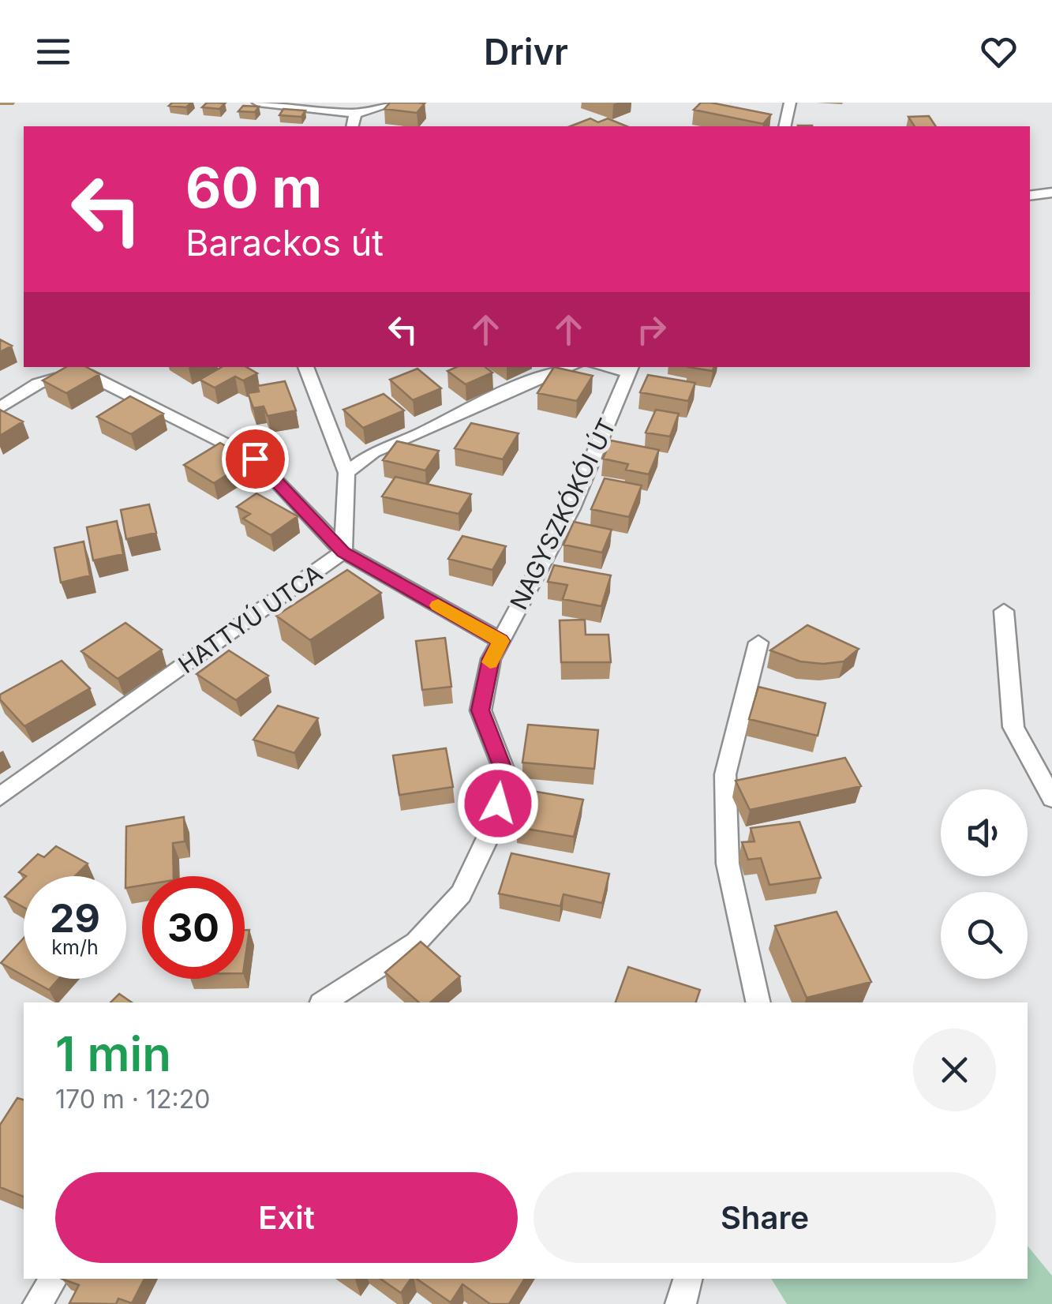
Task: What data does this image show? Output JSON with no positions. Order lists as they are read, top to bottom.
{
  "streets": {
    "street": ["NAGYSZKÓKÓI ÚT", "HATTYÚ UTCA"]
  },
  "page": {
    "header": "Drivr",
    "turn": ["60 m", "Barackos út"],
    "speed": "29 km/h",
    "limit": "30",
    "heading": ["1 min", "170 m · 12:20"],
    "buttons": ["Exit", "Share"]
  }
}
